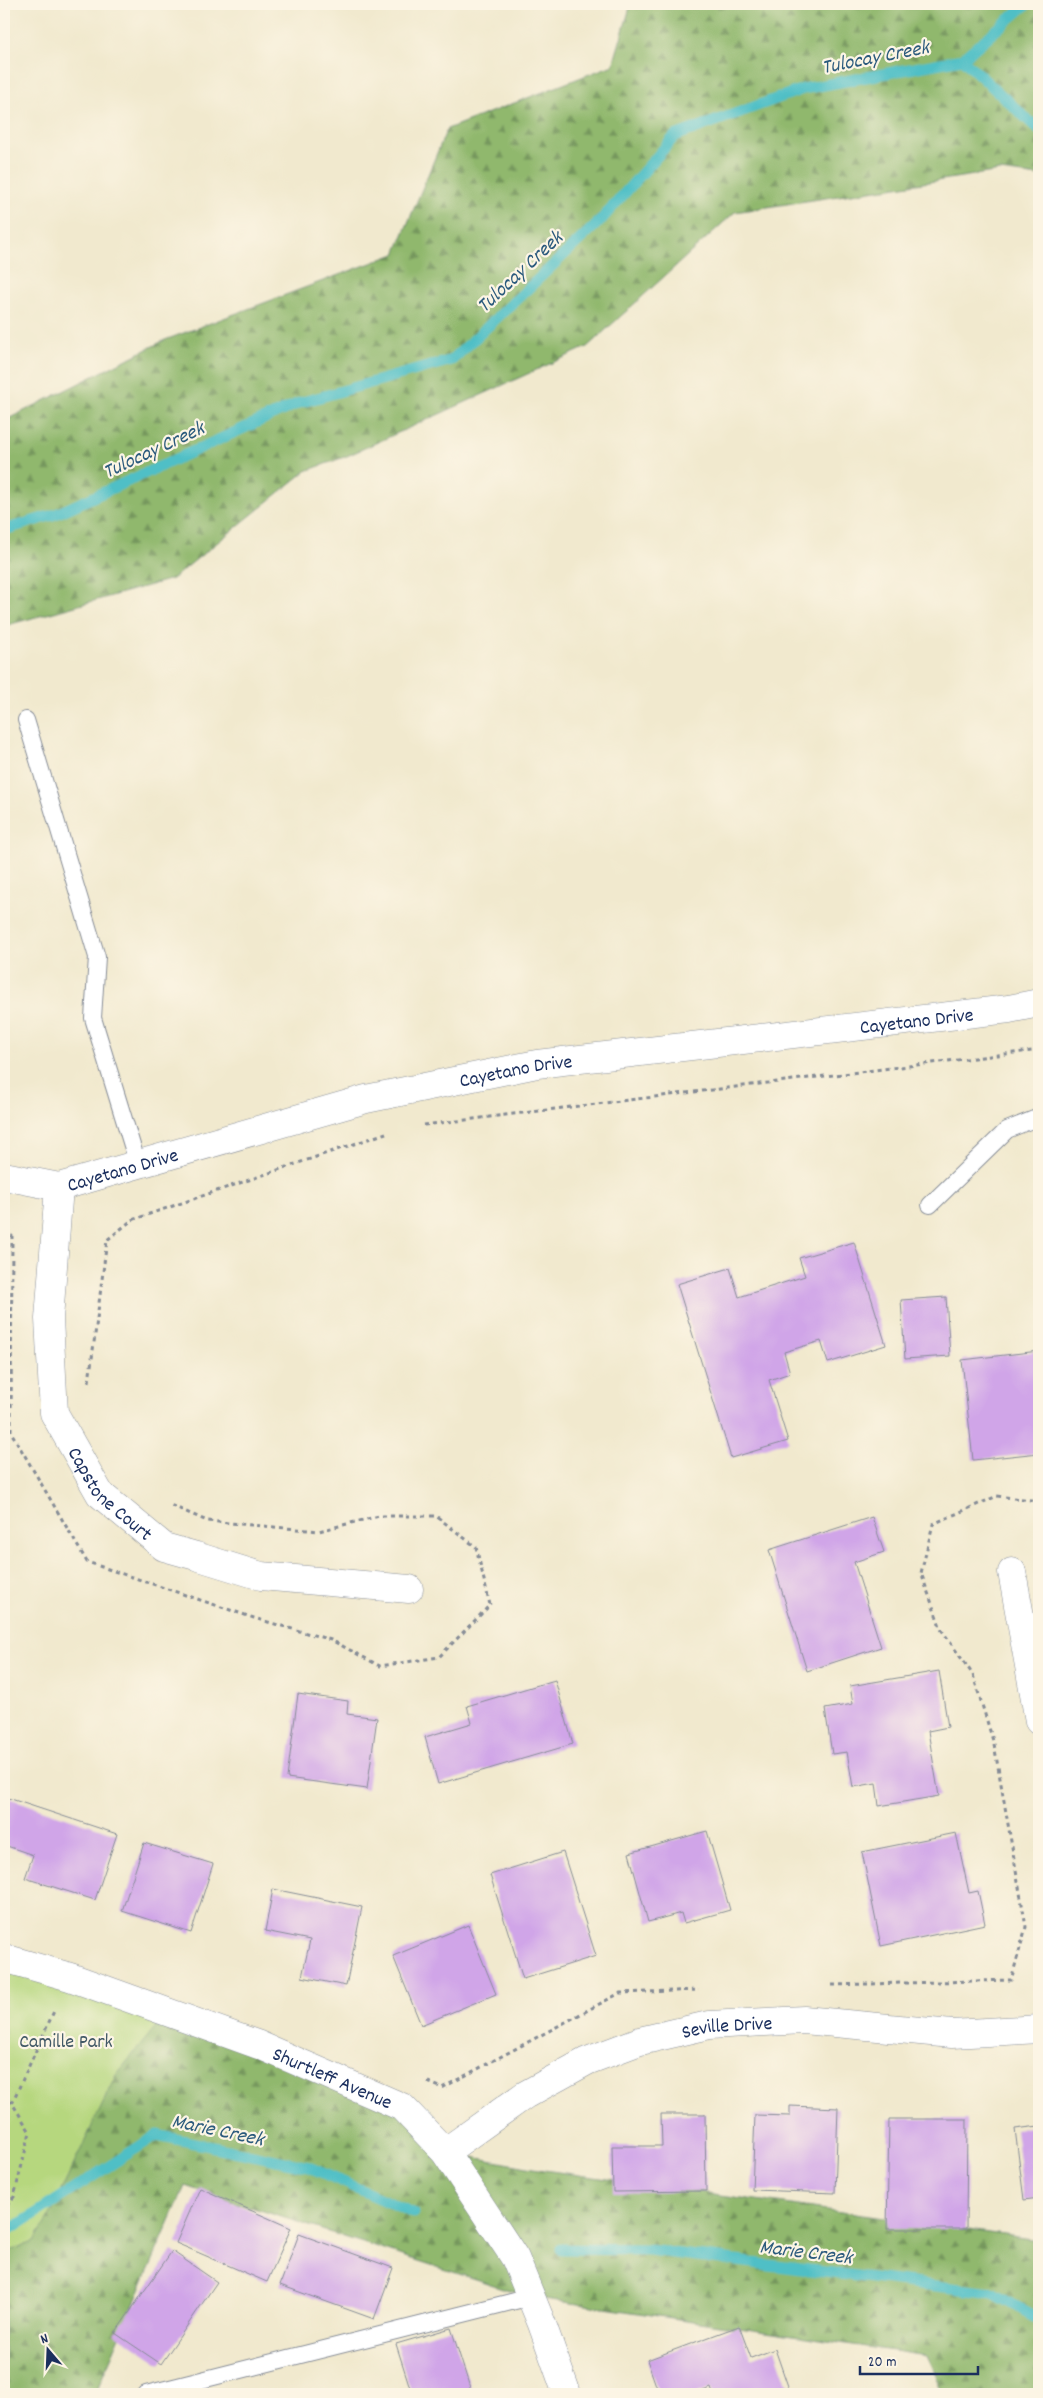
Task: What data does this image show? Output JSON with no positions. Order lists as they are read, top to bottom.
{
  "streets": {
    "street": [
      "Cayetano Drive",
      "Capstone Court",
      "Seville Drive",
      "Shurtleff Avenue"
    ]
  },
  "crossings": [
    ["Cayetano Drive", "Capstone Court"],
    ["Seville Drive", "Shurtleff Avenue"]
  ],
  "water": ["Tulocay Creek", "Marie Creek"],
  "parks": ["Camille Park"],
  "scale_bar": "20 m",
  "north": "top"
}
